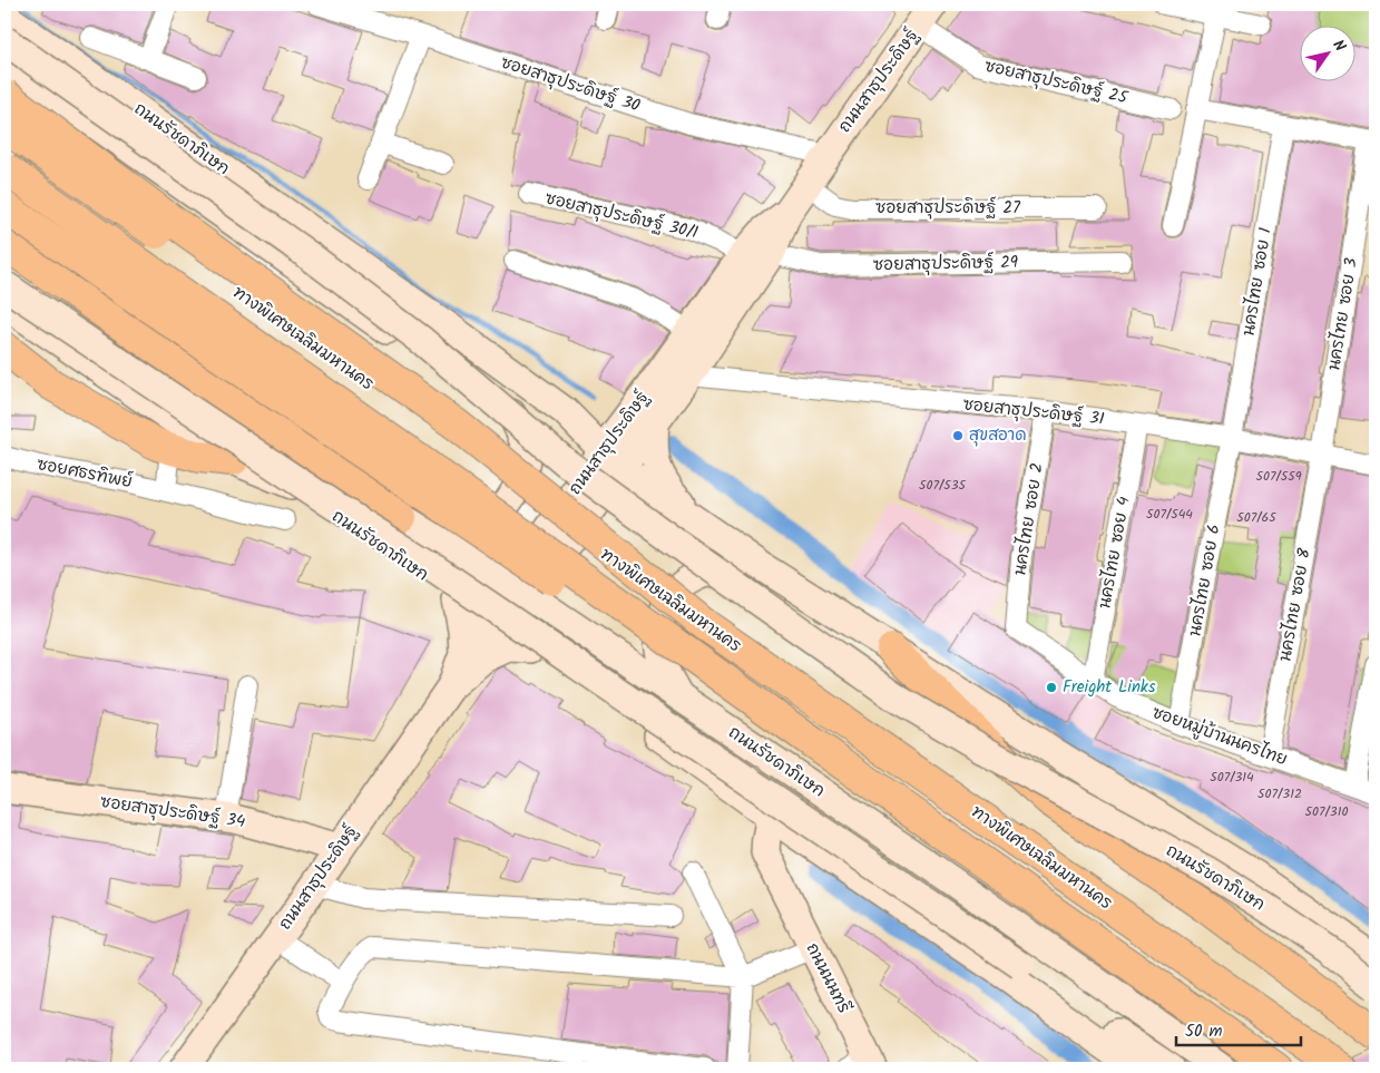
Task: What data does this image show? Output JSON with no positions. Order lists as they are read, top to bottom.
{
  "streets": {
    "highway": ["ทางพิเศษเฉลิมมหานคร"],
    "main road": [
      "ถนนสาธุประดิษฐ์",
      "ถนนรัชดาภิเษก",
      "ซอยสาธุประดิษฐ์ 34",
      "ถนนนนทรี"
    ],
    "street": [
      "ซอยสาธุประดิษฐ์ 25",
      "ซอยสาธุประดิษฐ์ 30",
      "ซอยสาธุประดิษฐ์ 27",
      "ซอยสาธุประดิษฐ์ 30/1",
      "ซอยสาธุประดิษฐ์ 29",
      "นครไทย ซอย 1",
      "นครไทย ซอย 3",
      "ซอยสาธุประดิษฐ์ 31",
      "ซอยศธรทิพย์",
      "นครไทย ซอย 2",
      "นครไทย ซอย 4",
      "นครไทย ซอย 6",
      "นครไทย ซอย 8",
      "ซอยหมู่บ้านนครไทย"
    ]
  },
  "crossings": [
    ["ถนนสาธุประดิษฐ์", "ซอยสาธุประดิษฐ์ 25"],
    ["ถนนสาธุประดิษฐ์", "ซอยสาธุประดิษฐ์ 30"],
    ["ถนนสาธุประดิษฐ์", "ถนนรัชดาภิเษก"],
    ["ถนนสาธุประดิษฐ์", "ซอยสาธุประดิษฐ์ 27"],
    ["ถนนสาธุประดิษฐ์", "ซอยสาธุประดิษฐ์ 30/1"],
    ["ถนนสาธุประดิษฐ์", "ซอยสาธุประดิษฐ์ 29"],
    ["ถนนสาธุประดิษฐ์", "ซอยสาธุประดิษฐ์ 31"],
    ["ถนนสาธุประดิษฐ์", "ซอยสาธุประดิษฐ์ 34"],
    ["ถนนรัชดาภิเษก", "ถนนนนทรี"],
    ["นครไทย ซอย 1", "ซอยสาธุประดิษฐ์ 31"],
    ["นครไทย ซอย 1", "นครไทย ซอย 6"],
    ["นครไทย ซอย 3", "ซอยสาธุประดิษฐ์ 31"],
    ["นครไทย ซอย 3", "นครไทย ซอย 8"],
    ["ซอยสาธุประดิษฐ์ 31", "นครไทย ซอย 2"],
    ["ซอยสาธุประดิษฐ์ 31", "นครไทย ซอย 4"],
    ["ซอยสาธุประดิษฐ์ 31", "นครไทย ซอย 6"],
    ["ซอยสาธุประดิษฐ์ 31", "นครไทย ซอย 8"],
    ["นครไทย ซอย 2", "ซอยหมู่บ้านนครไทย"],
    ["นครไทย ซอย 4", "ซอยหมู่บ้านนครไทย"],
    ["นครไทย ซอย 6", "ซอยหมู่บ้านนครไทย"],
    ["นครไทย ซอย 8", "ซอยหมู่บ้านนครไทย"]
  ],
  "places": ["สุขสอาด", "Freight Links"],
  "house_numbers": [
    "507/559",
    "507/535",
    "507/544",
    "507/65",
    "507/314",
    "507/312",
    "507/310"
  ],
  "scale_bar": "50 m",
  "north": "top right"
}
